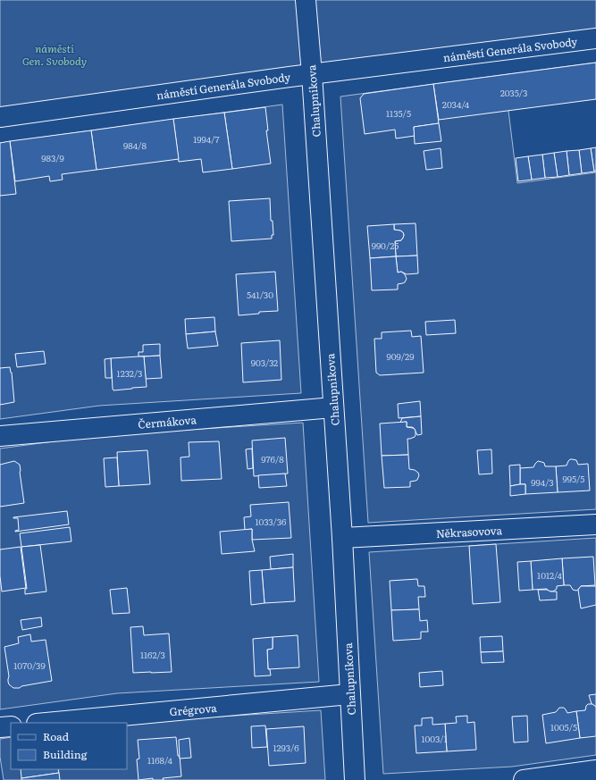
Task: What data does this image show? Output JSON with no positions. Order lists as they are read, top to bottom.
{
  "streets": {
    "street": [
      "náměstí Generála Svobody",
      "Chalupníkova",
      "Čermákova",
      "Někrasovova",
      "Grégrova"
    ]
  },
  "crossings": [
    ["náměstí Generála Svobody", "Chalupníkova"],
    ["Chalupníkova", "Čermákova"],
    ["Chalupníkova", "Někrasovova"],
    ["Chalupníkova", "Grégrova"]
  ],
  "parks": ["náměstí Gen. Svobody"],
  "house_numbers": [
    "2035/3",
    "2034/4",
    "1135/5",
    "1994/7",
    "984/8",
    "983/9",
    "990/25",
    "541/30",
    "909/29",
    "903/32",
    "1232/3",
    "976/8",
    "995/5",
    "994/3",
    "1033/36",
    "1012/4",
    "1162/3",
    "1070/39",
    "1005/5",
    "1003/1",
    "1293/6",
    "1168/4"
  ],
  "legend": ["Road", "Building"]
}
